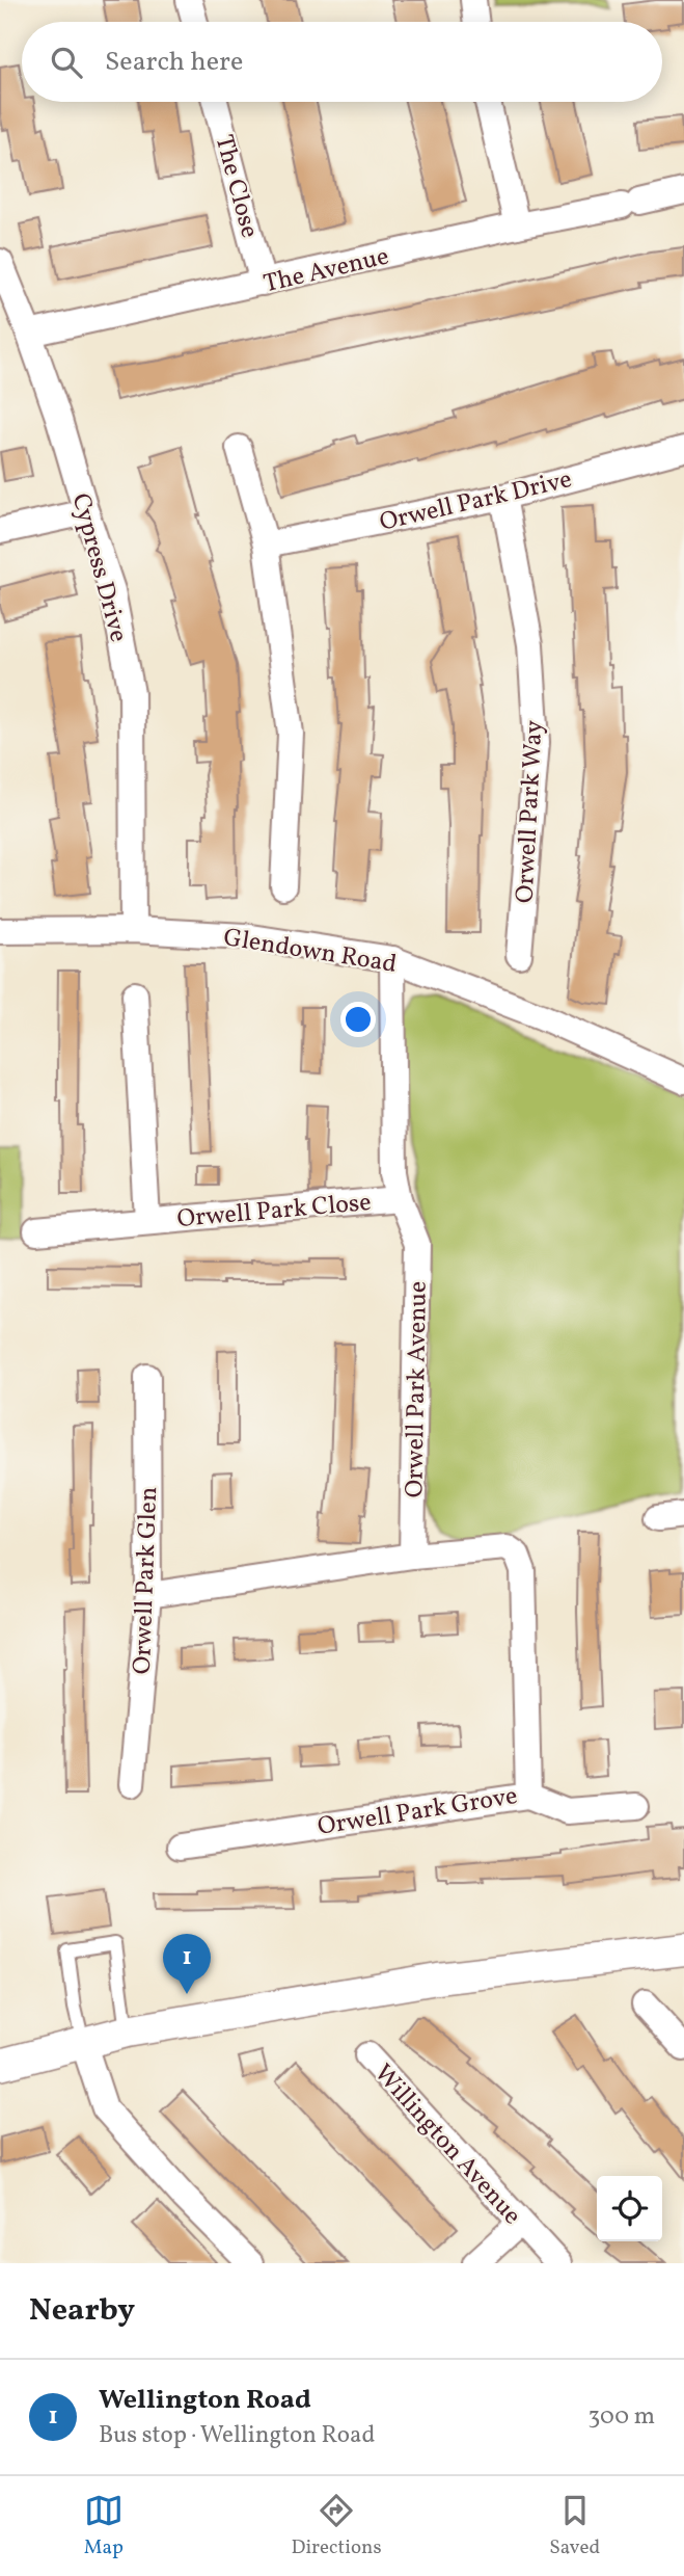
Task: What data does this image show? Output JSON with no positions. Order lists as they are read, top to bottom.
{
  "streets": {
    "street": [
      "The Close",
      "The Avenue",
      "Orwell Park Drive",
      "Cypress Drive",
      "Orwell Park Way",
      "Glendown Road",
      "Orwell Park Close",
      "Orwell Park Avenue",
      "Orwell Park Glen",
      "Orwell Park Grove",
      "Willington Avenue"
    ]
  },
  "crossings": [
    ["The Close", "The Avenue"],
    ["The Avenue", "Cypress Drive"],
    ["Orwell Park Drive", "Orwell Park Way"],
    ["Cypress Drive", "Glendown Road"],
    ["Glendown Road", "Orwell Park Avenue"],
    ["Orwell Park Close", "Orwell Park Avenue"],
    ["Orwell Park Avenue", "Orwell Park Grove"]
  ],
  "page": {
    "search": "Search here",
    "pins": "1",
    "heading": "Nearby",
    "list": [
      {
        "mark": "1",
        "name": "Wellington Road",
        "note": "Bus stop · Wellington Road",
        "value": "300 m"
      }
    ],
    "nav": ["Map", "Directions", "Saved"]
  }
}
